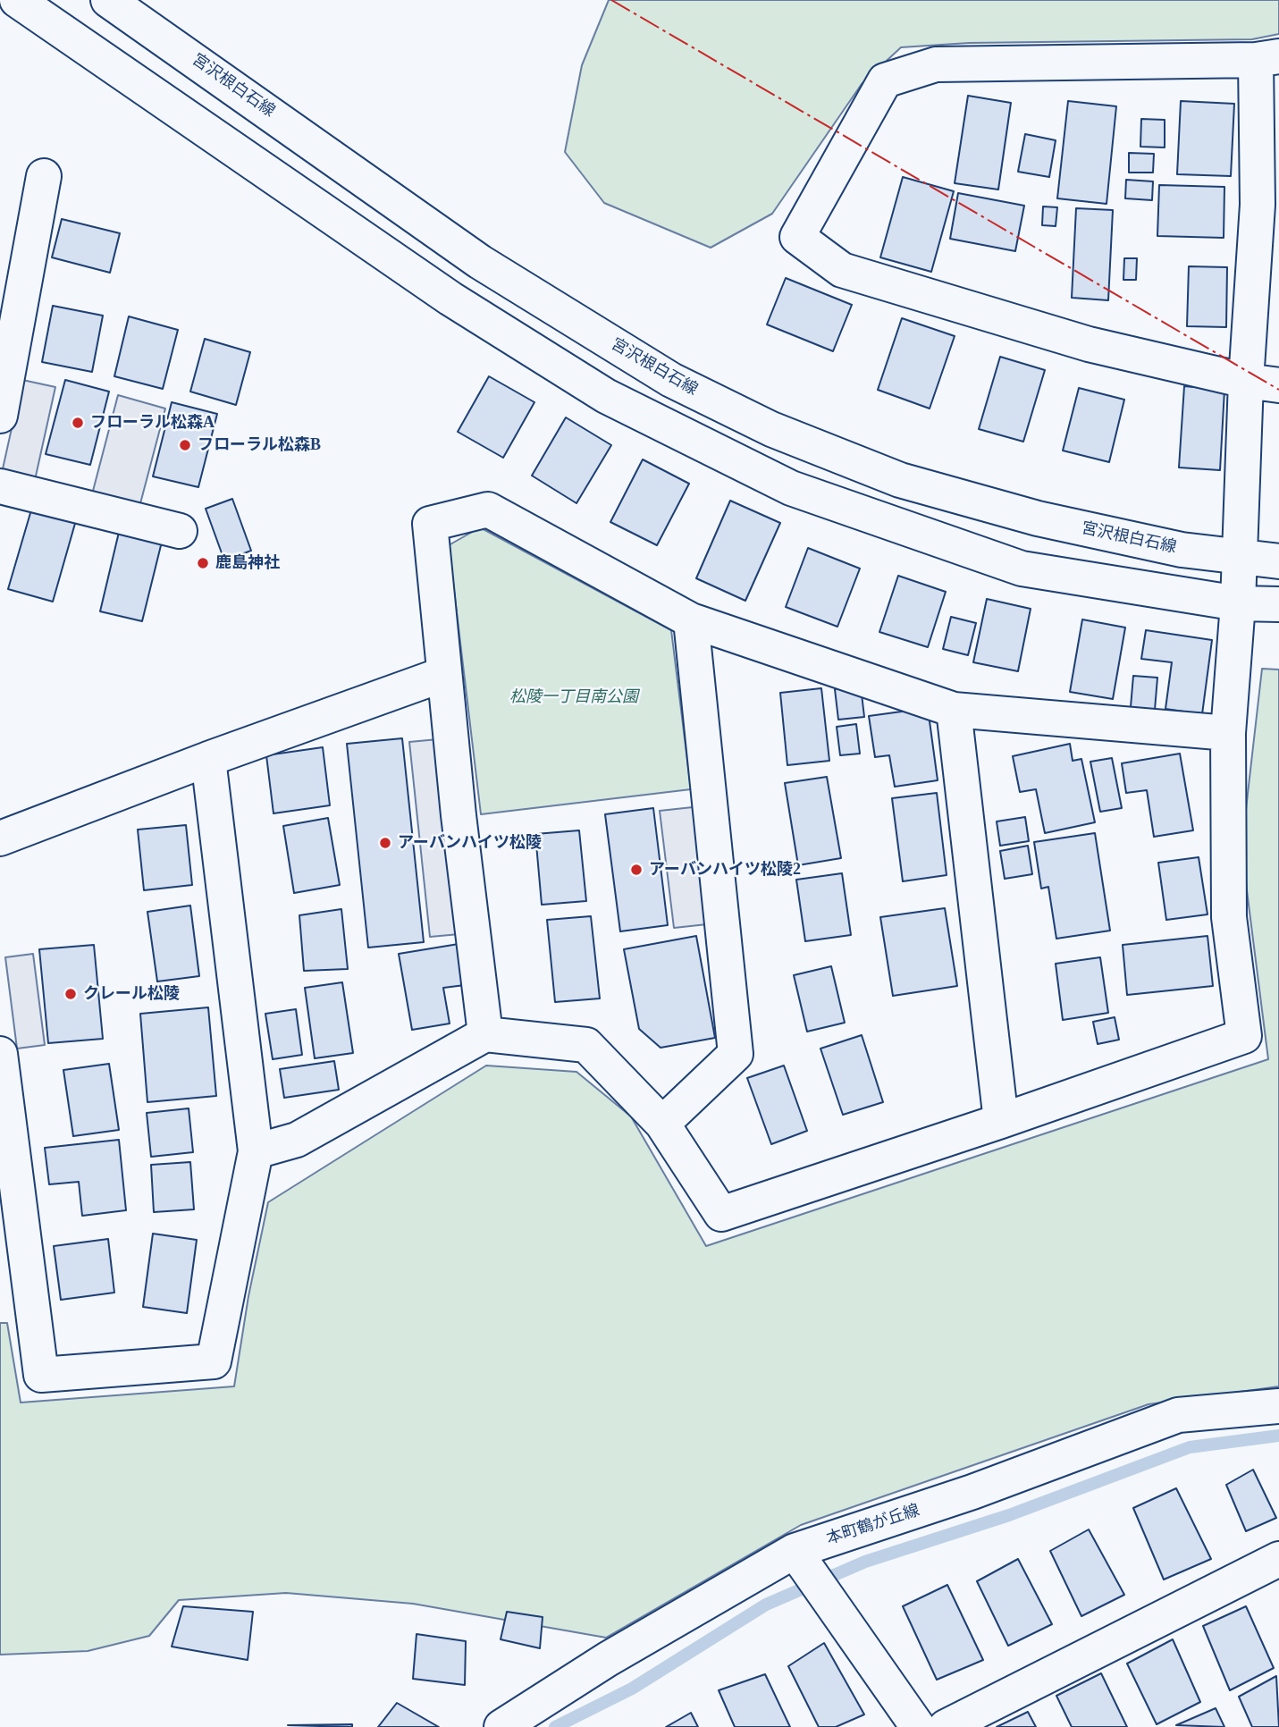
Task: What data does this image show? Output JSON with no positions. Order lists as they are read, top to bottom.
{
  "streets": {
    "street": ["宮沢根白石線", "本町鶴が丘線"]
  },
  "parks": ["松陵一丁目南公園"],
  "places": [
    "フローラル松森A",
    "フローラル松森B",
    "鹿島神社",
    "アーバンハイツ松陵",
    "アーバンハイツ松陵2",
    "クレール松陵"
  ]
}
